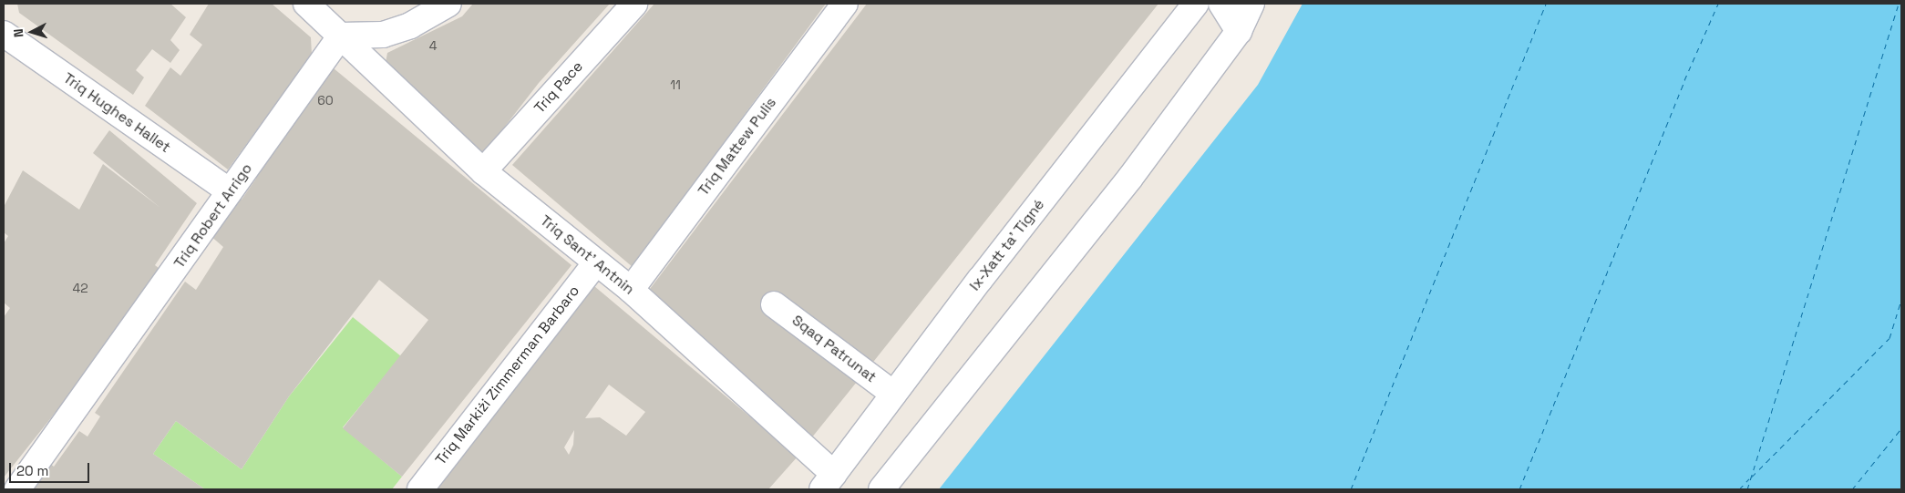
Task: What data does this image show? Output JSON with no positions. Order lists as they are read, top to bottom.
{
  "streets": {
    "street": [
      "Triq Pace",
      "Triq Hughes Hallet",
      "Triq Mattew Pulis",
      "Triq Robert Arrigo",
      "Ix-Xatt ta' Tigné",
      "Triq Sant' Antnin",
      "Sqaq Patrunat",
      "Triq Markiżi Zimmerman Barbaro"
    ]
  },
  "crossings": [
    ["Triq Pace", "Triq Sant' Antnin"],
    ["Triq Hughes Hallet", "Triq Robert Arrigo"],
    ["Triq Mattew Pulis", "Triq Sant' Antnin"],
    ["Triq Robert Arrigo", "Triq Sant' Antnin"],
    ["Ix-Xatt ta' Tigné", "Triq Sant' Antnin"],
    ["Ix-Xatt ta' Tigné", "Sqaq Patrunat"],
    ["Triq Sant' Antnin", "Triq Markiżi Zimmerman Barbaro"]
  ],
  "house_numbers": [
    "4",
    "11",
    "60",
    "42"
  ],
  "scale_bar": "20 m",
  "north": "left"
}
